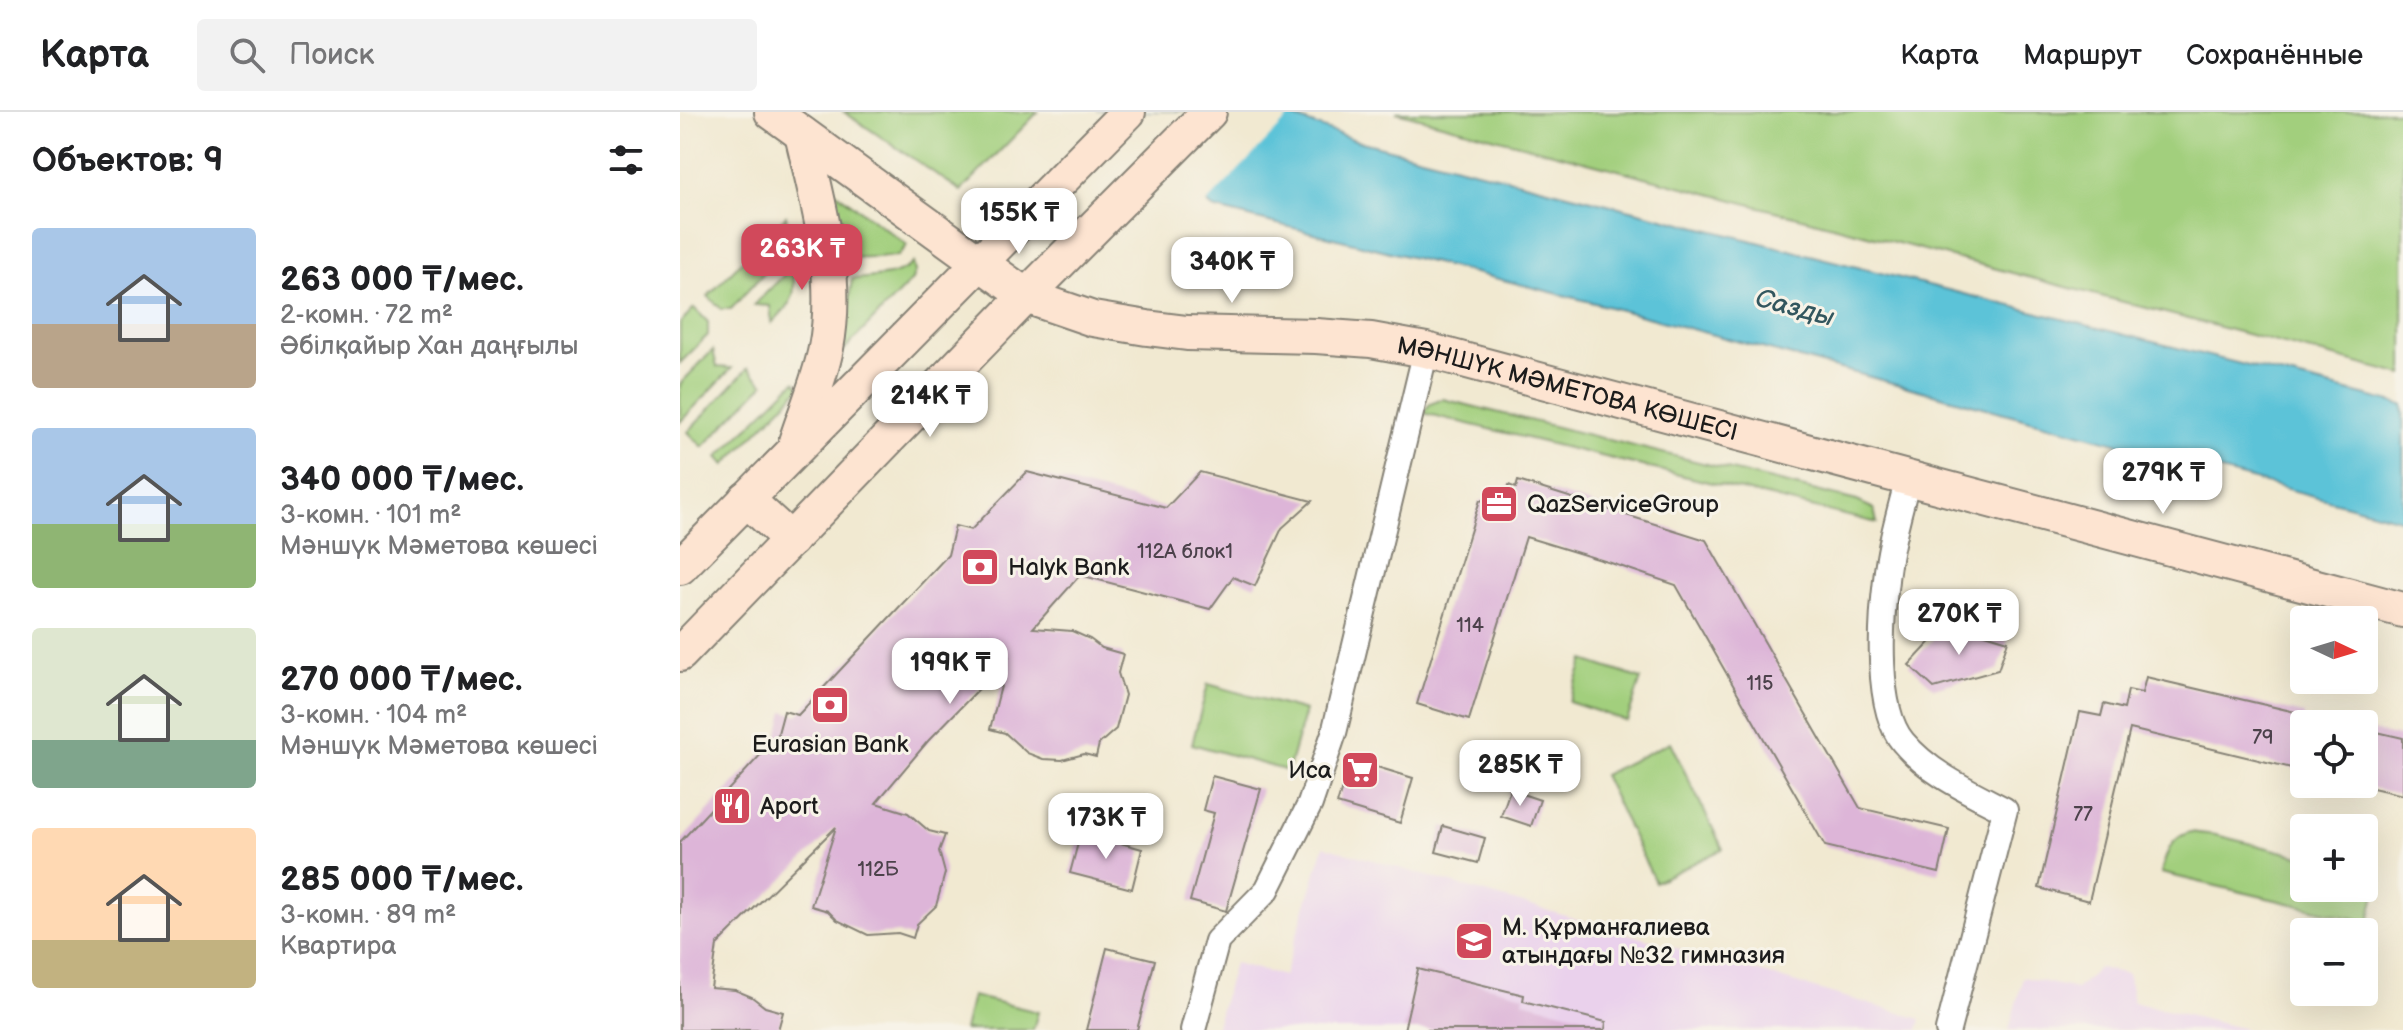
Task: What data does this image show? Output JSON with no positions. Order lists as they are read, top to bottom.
{
  "streets": {
    "main road": ["МӘНШҮК МӘМЕТОВА КӨШЕСІ"]
  },
  "water": ["Сазды"],
  "places": {
    "office": ["QazServiceGroup"],
    "bank": ["Halyk Bank", "Eurasian Bank"],
    "supermarket": ["Иса"],
    "restaurant": ["Aport"],
    "school or university": ["М. Құрманғалиева атындағы №32 гимназия"]
  },
  "house_numbers": [
    "112А блок1",
    "114",
    "115",
    "79",
    "77",
    "112Б"
  ],
  "north": "right",
  "page": {
    "header": "Карта",
    "search": "Поиск",
    "nav": ["Карта", "Маршрут", "Сохранённые"],
    "heading": "Объектов: 9",
    "price": [
      "155K ₸",
      "263K ₸",
      "340K ₸",
      "214K ₸",
      "279K ₸",
      "270K ₸",
      "199K ₸",
      "285K ₸",
      "173K ₸"
    ],
    "list": [
      {
        "name": "263 000 ₸/мес.",
        "note": "2-комн. · 72 m² · Әбілқайыр Хан даңғылы"
      },
      {
        "name": "340 000 ₸/мес.",
        "note": "3-комн. · 101 m² · Мәншүк Мәметова көшесі"
      },
      {
        "name": "270 000 ₸/мес.",
        "note": "3-комн. · 104 m² · Мәншүк Мәметова көшесі"
      },
      {
        "name": "285 000 ₸/мес.",
        "note": "3-комн. · 89 m² · Квартира"
      }
    ],
    "map_buttons": ["+", "−"]
  }
}
